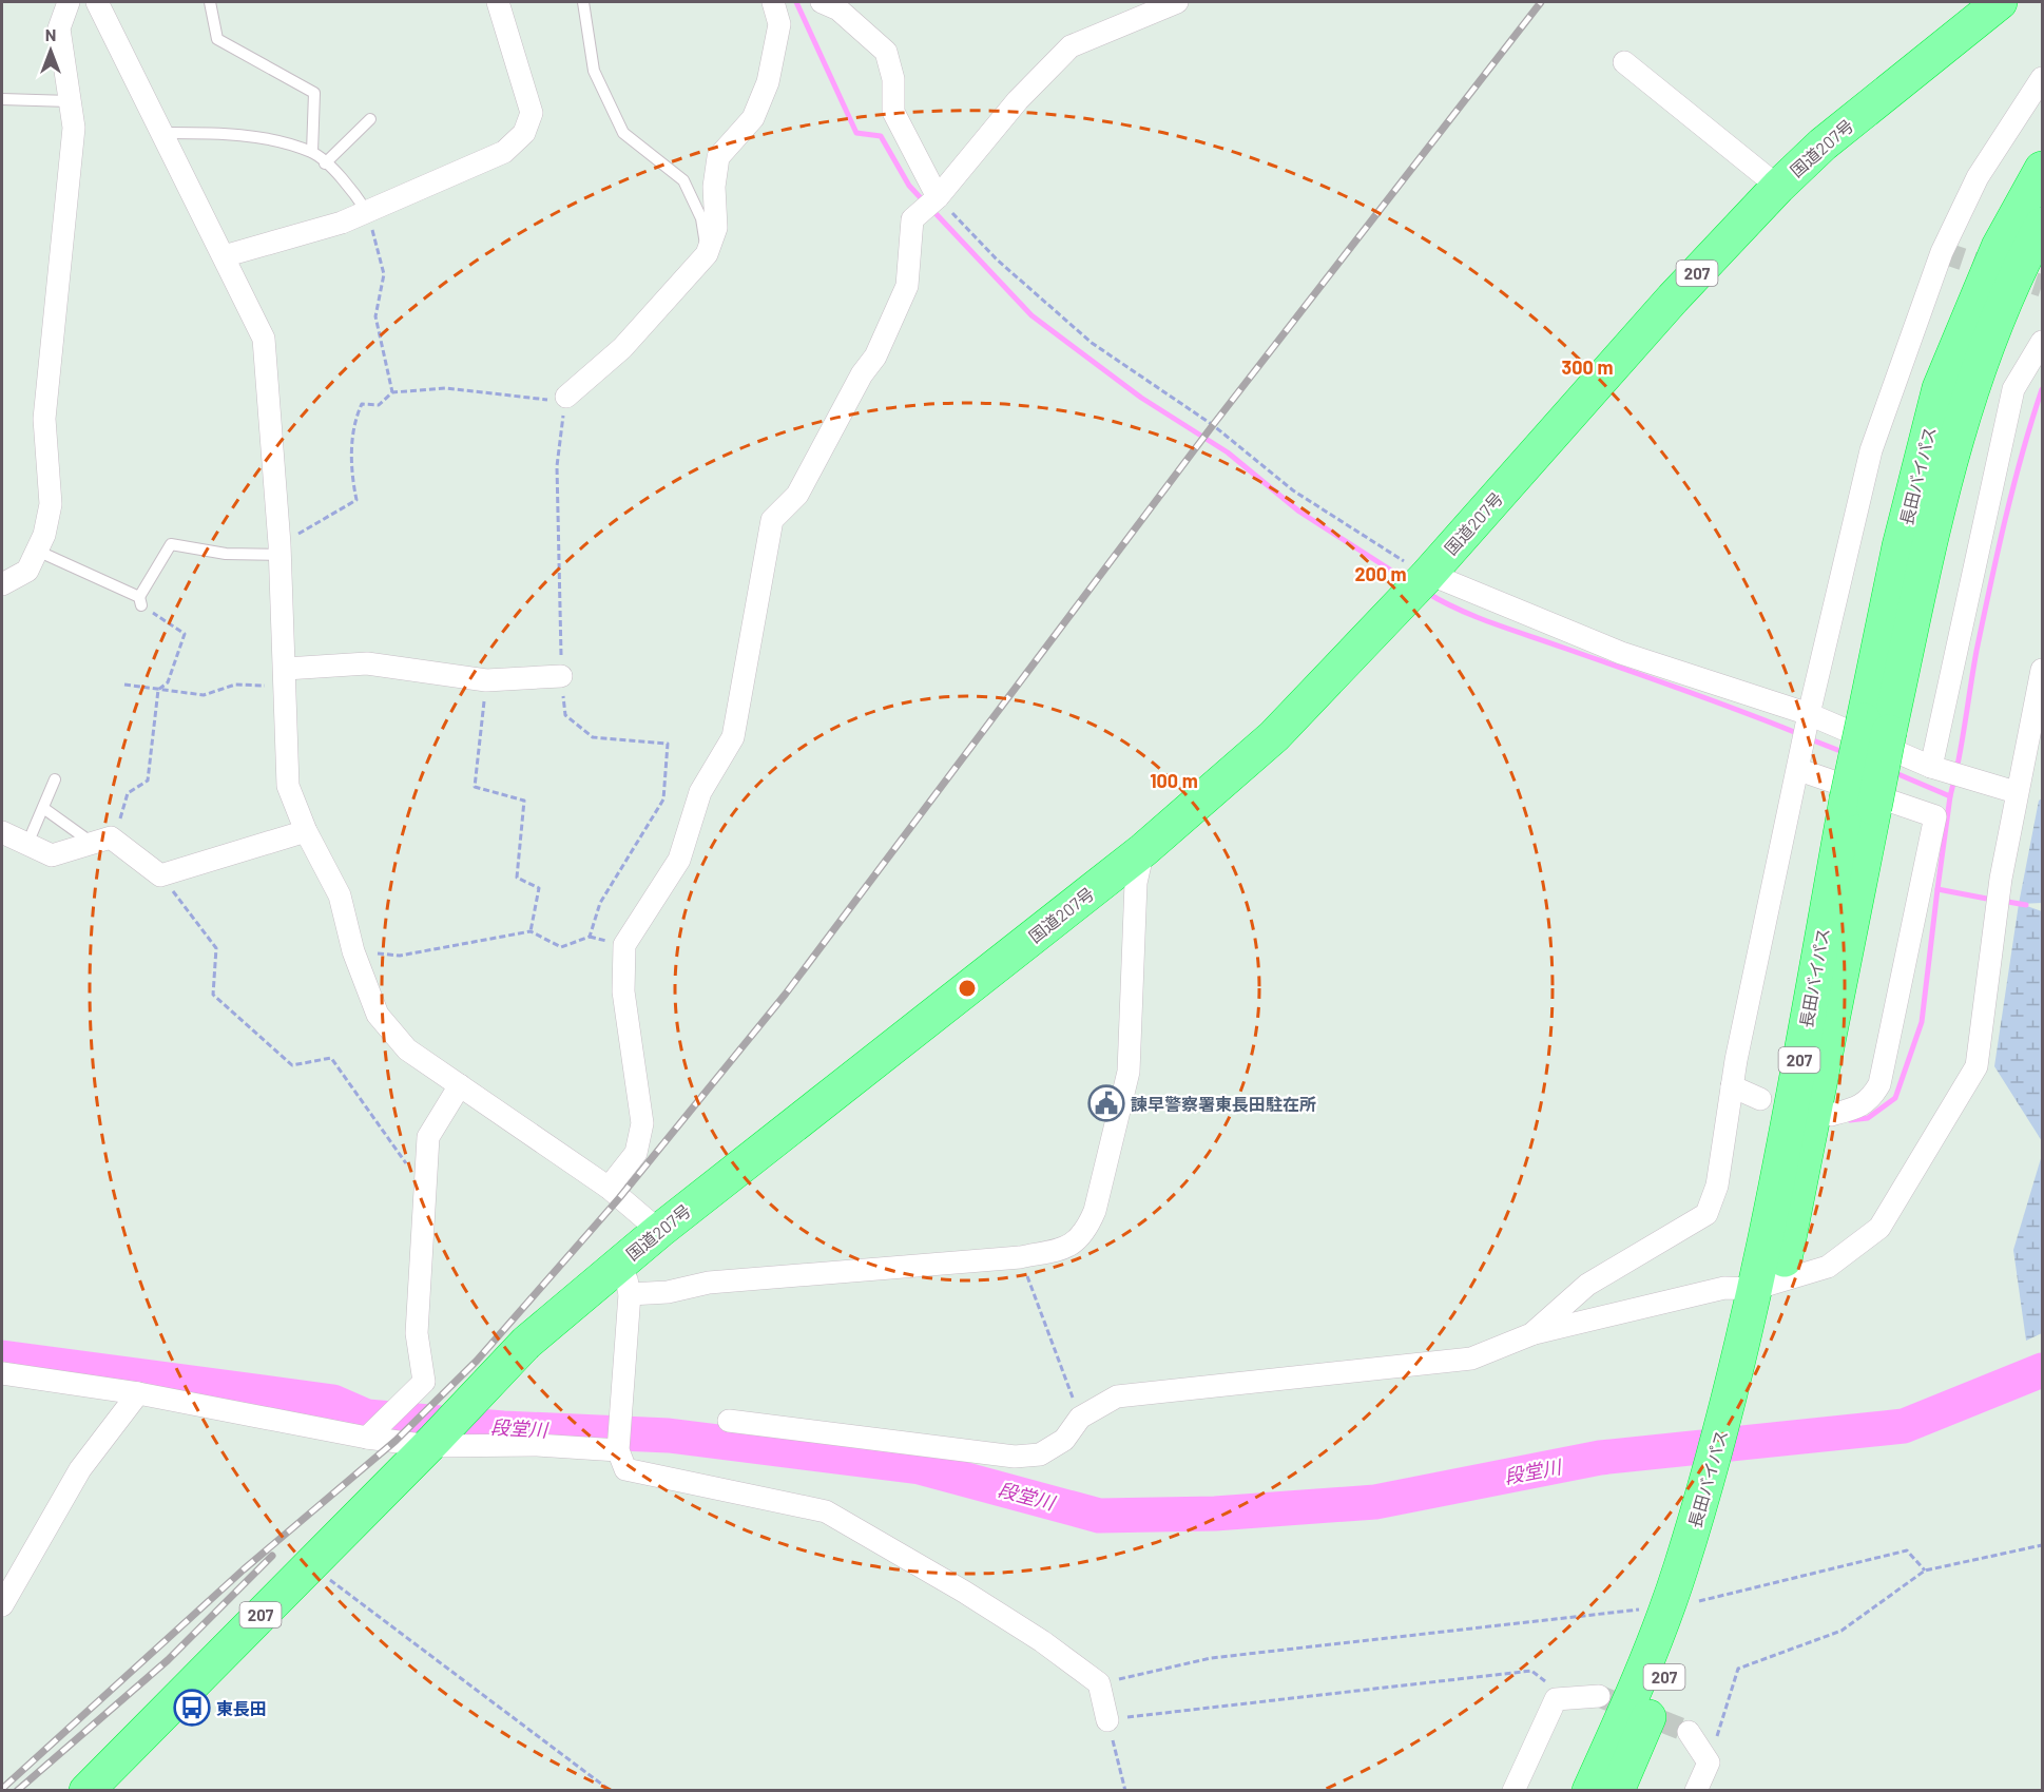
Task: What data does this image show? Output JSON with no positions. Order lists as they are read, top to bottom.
{
  "streets": {
    "highway": ["国道207号", "207", "長田バイパス"]
  },
  "water": ["段堂川"],
  "places": {
    "public building": ["諫早警察署東長田駐在所"],
    "bus stop": ["東長田"]
  },
  "north": "top",
  "rings": ["300 m", "200 m", "100 m"]
}
